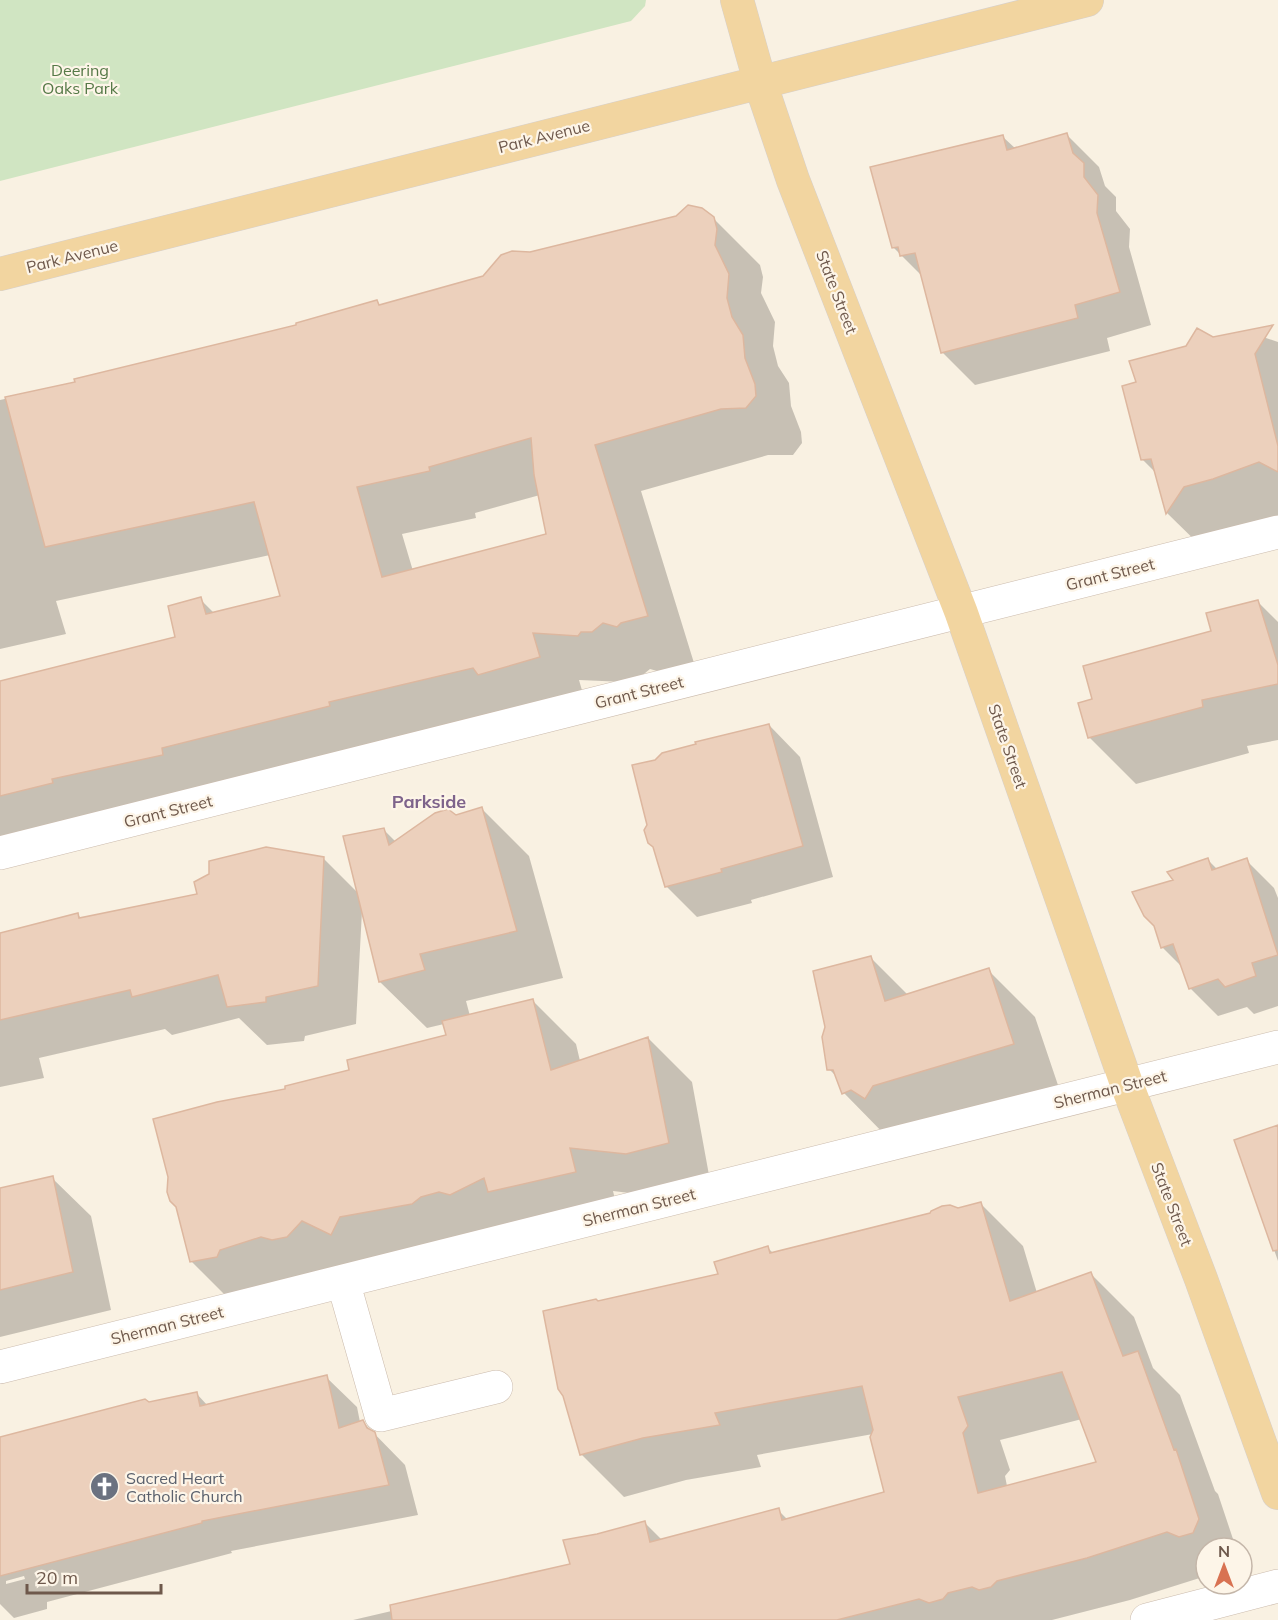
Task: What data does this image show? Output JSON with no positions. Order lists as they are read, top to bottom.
{
  "streets": {
    "main road": ["Park Avenue", "State Street"],
    "street": ["Grant Street", "Sherman Street"]
  },
  "crossings": [
    ["Park Avenue", "State Street"],
    ["State Street", "Grant Street"],
    ["State Street", "Sherman Street"]
  ],
  "districts": ["Parkside"],
  "parks": ["Deering Oaks Park"],
  "places": {
    "church": ["Sacred Heart Catholic Church"]
  },
  "scale_bar": "20 m",
  "north": "top"
}
